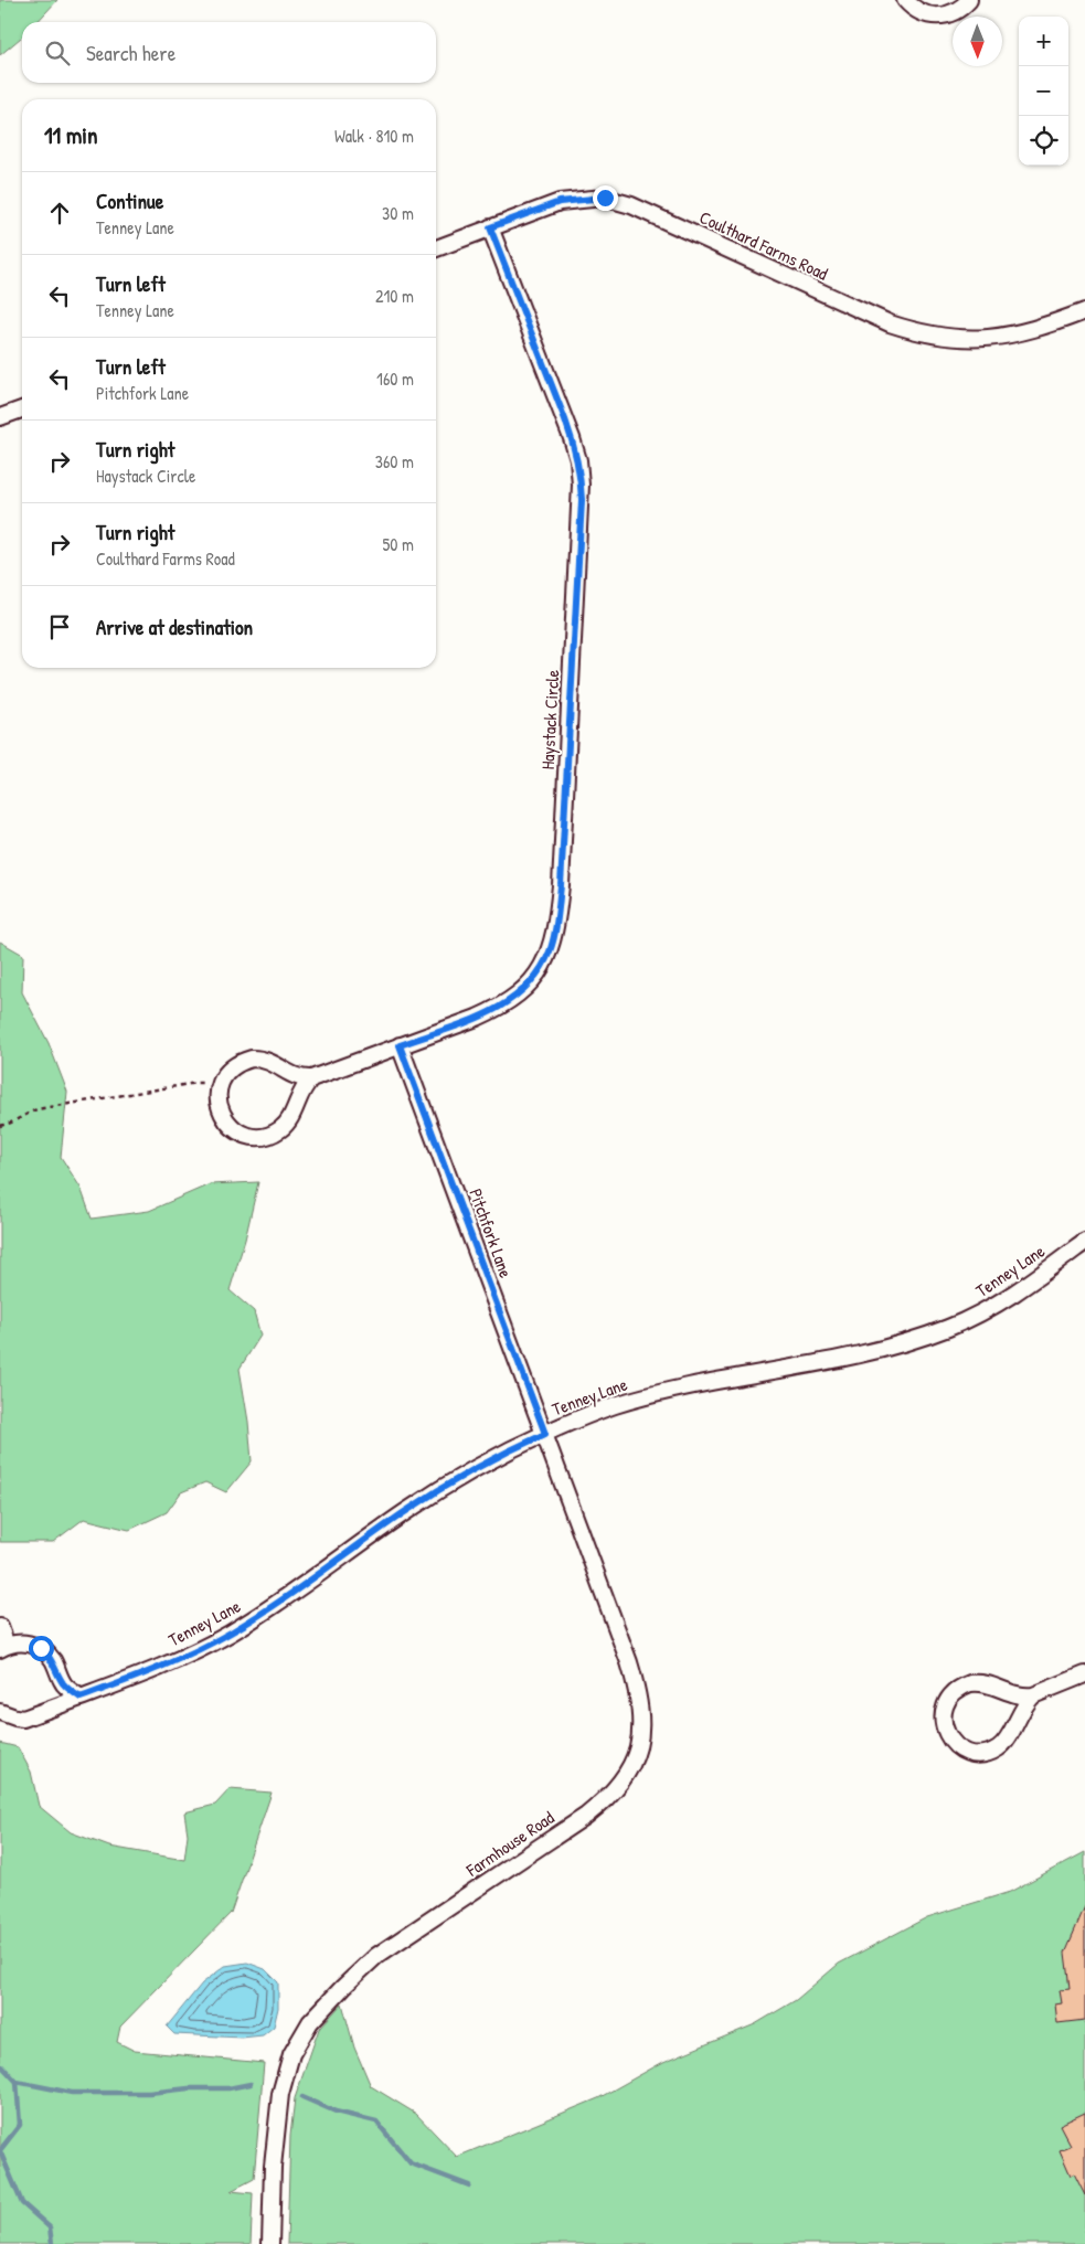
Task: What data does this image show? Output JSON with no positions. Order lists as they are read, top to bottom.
{
  "streets": {
    "street": [
      "Coulthard Farms Road",
      "Haystack Circle",
      "Pitchfork Lane",
      "Tenney Lane",
      "Farmhouse Road"
    ]
  },
  "crossings": [
    ["Coulthard Farms Road", "Haystack Circle"],
    ["Haystack Circle", "Pitchfork Lane"],
    ["Pitchfork Lane", "Tenney Lane"],
    ["Pitchfork Lane", "Farmhouse Road"],
    ["Tenney Lane", "Farmhouse Road"]
  ],
  "north": "bottom",
  "page": {
    "map_buttons": ["+", "−"],
    "search": "Search here",
    "heading": ["11 min", "Walk · 810 m"],
    "list": [
      ["Continue", "Tenney Lane", "30 m"],
      ["Turn left", "Tenney Lane", "210 m"],
      ["Turn left", "Pitchfork Lane", "160 m"],
      ["Turn right", "Haystack Circle", "360 m"],
      ["Turn right", "Coulthard Farms Road", "50 m"],
      "Arrive at destination"
    ]
  }
}
